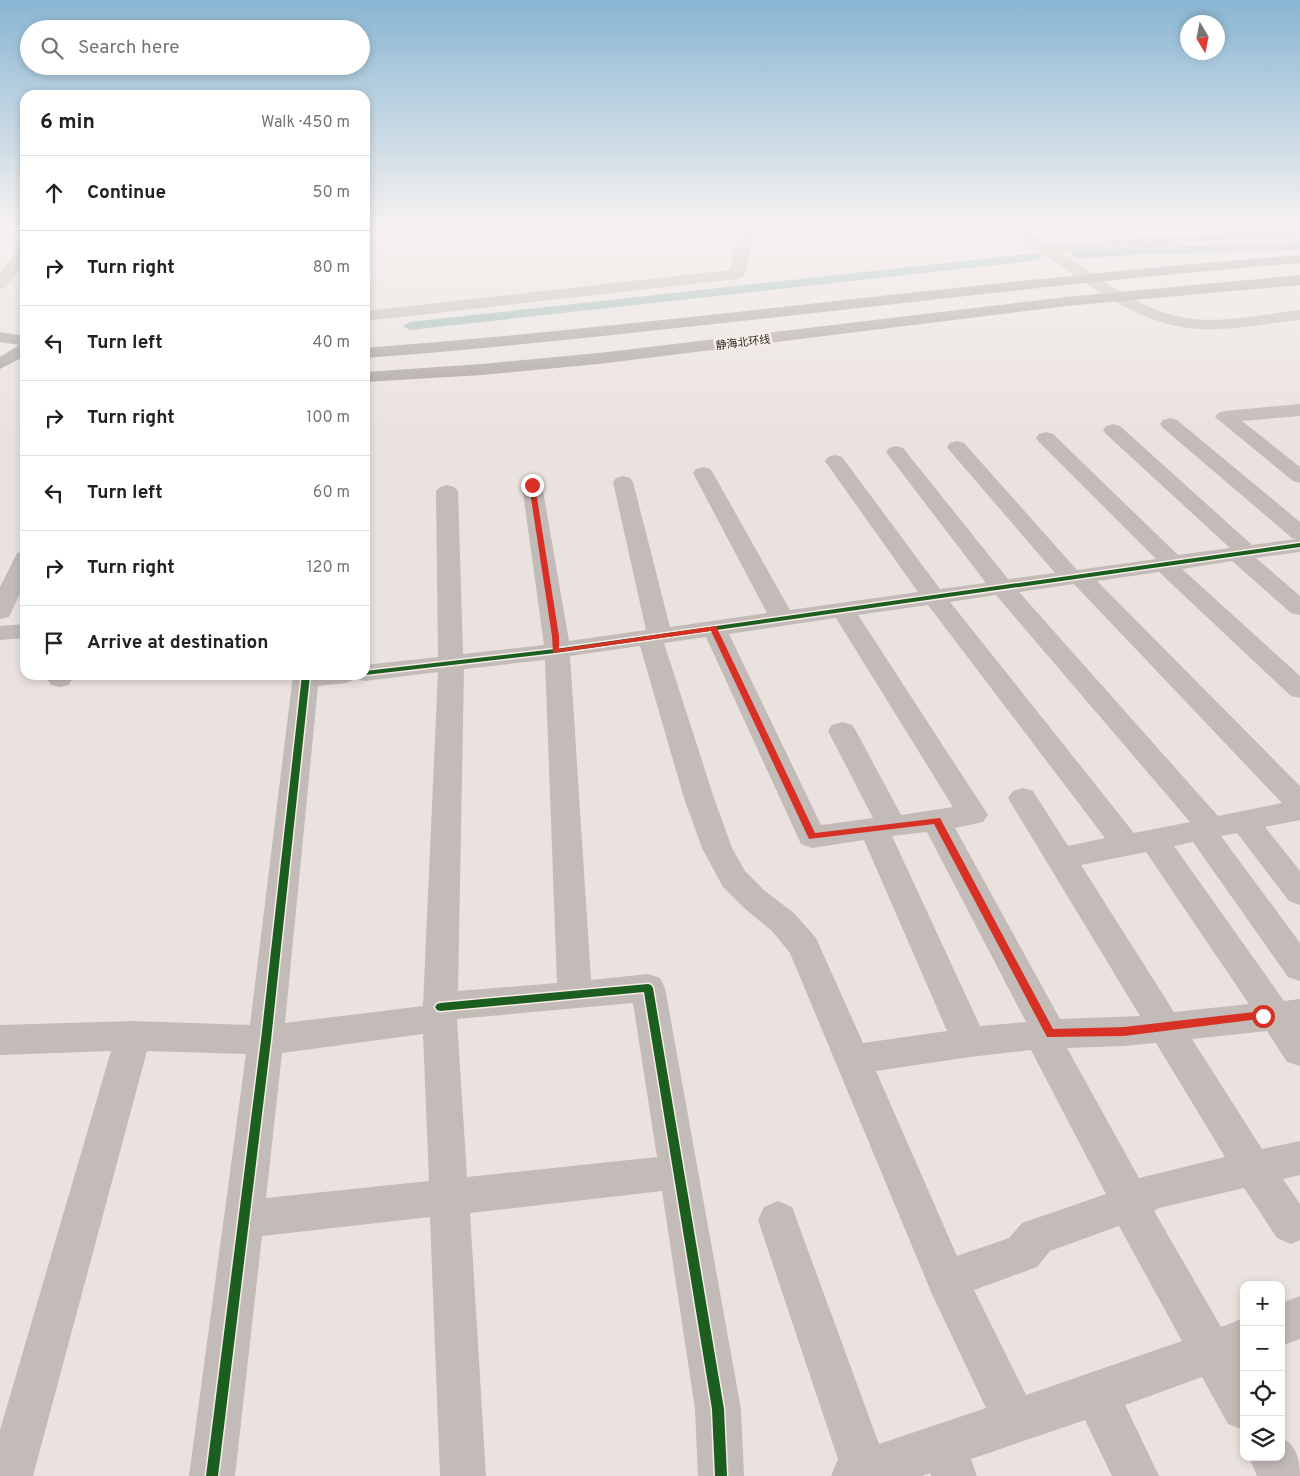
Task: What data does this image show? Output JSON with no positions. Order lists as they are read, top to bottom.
{
  "streets": {
    "highway": ["静海北环线"]
  },
  "north": "bottom",
  "page": {
    "search": "Search here",
    "heading": ["6 min", "Walk · 450 m"],
    "list": [
      ["Continue", "50 m"],
      ["Turn right", "80 m"],
      ["Turn left", "40 m"],
      ["Turn right", "100 m"],
      ["Turn left", "60 m"],
      ["Turn right", "120 m"],
      "Arrive at destination"
    ],
    "map_buttons": ["+", "−"]
  }
}
